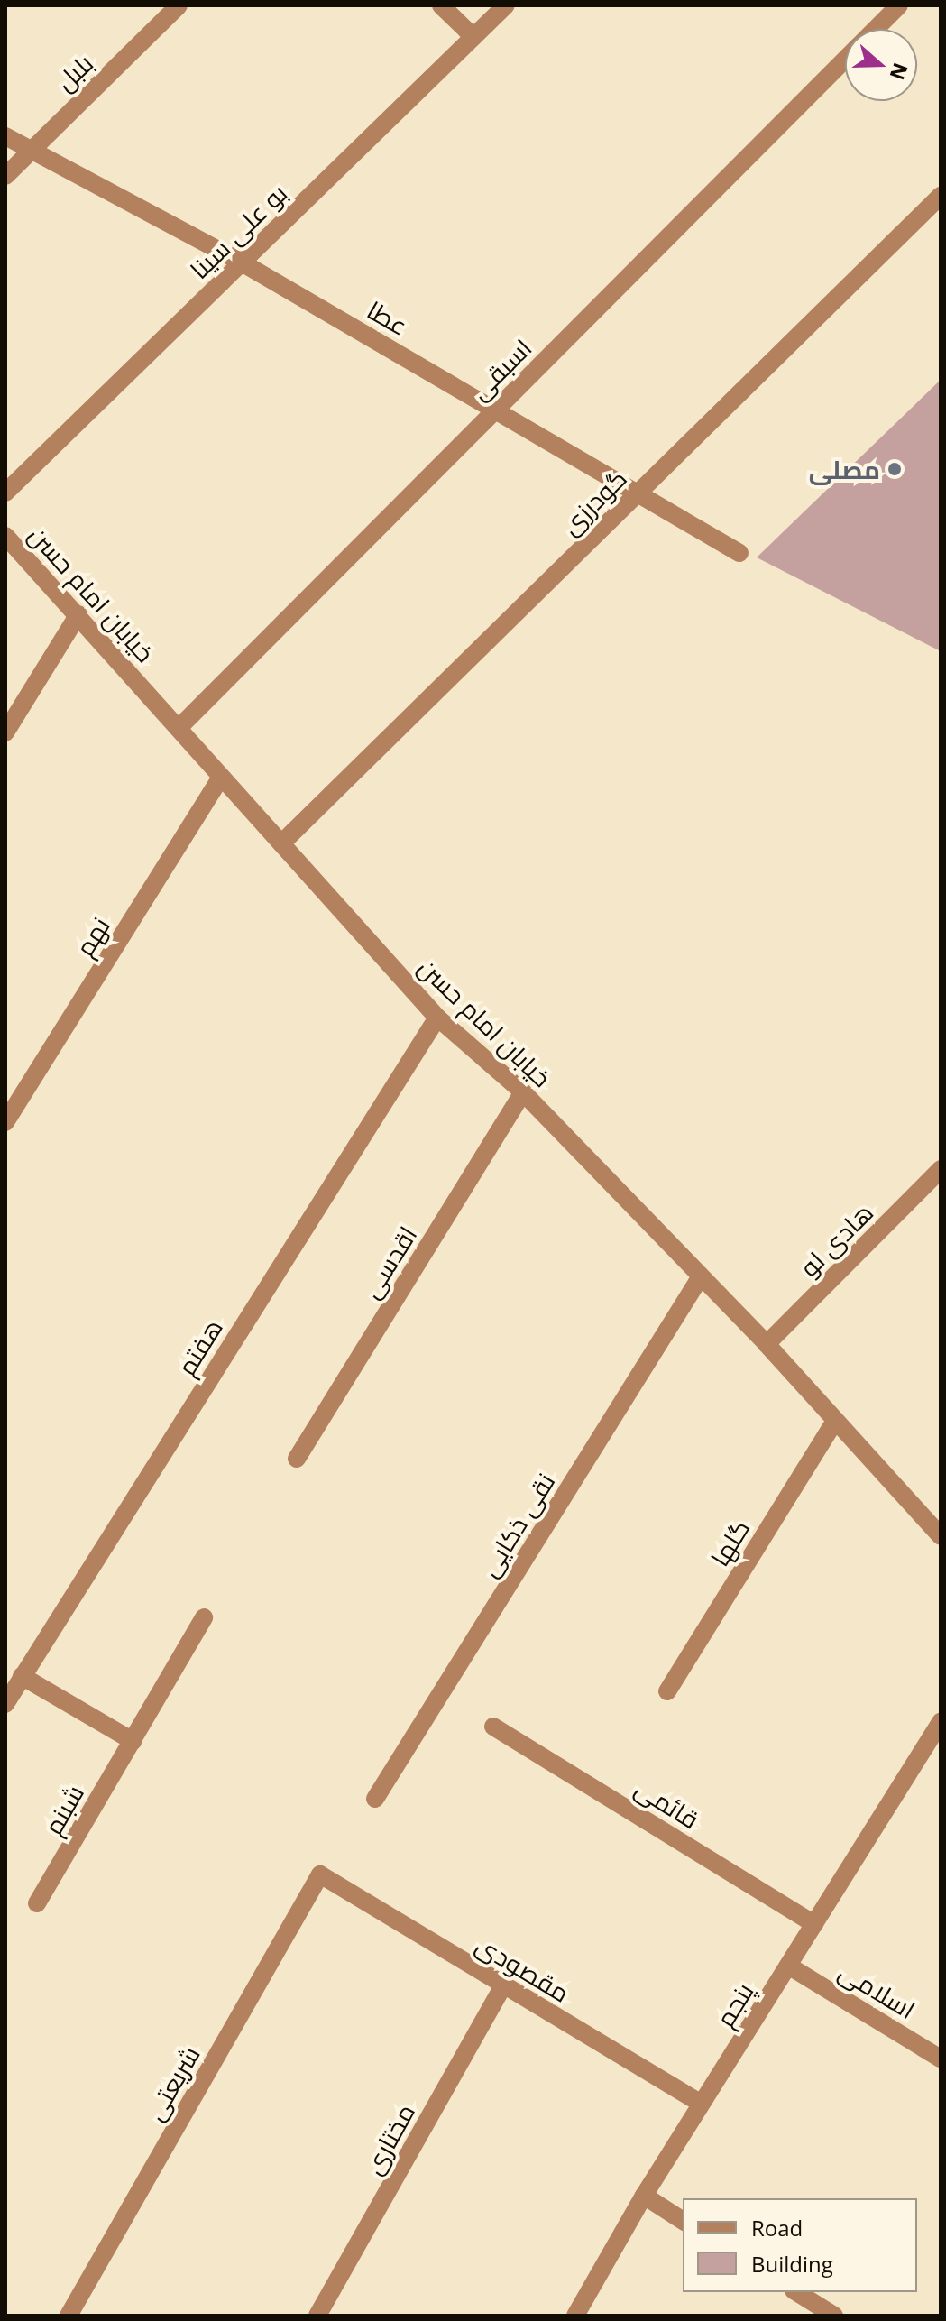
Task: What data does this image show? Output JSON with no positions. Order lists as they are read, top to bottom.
{
  "streets": {
    "street": [
      "بلبل",
      "بو علی سینا",
      "عطا",
      "اسبقی",
      "گودرزی",
      "خیابان امام حسن",
      "نهم",
      "هادی لو",
      "اقدسی",
      "هفتم",
      "نقی ذکایی",
      "گلها",
      "قائمی",
      "شبنم",
      "مقصودی",
      "اسلامی",
      "پنجم",
      "شریعتی",
      "مختاری"
    ]
  },
  "crossings": [
    ["بلبل", "عطا"],
    ["بو علی سینا", "عطا"],
    ["عطا", "اسبقی"],
    ["عطا", "گودرزی"],
    ["اسبقی", "خیابان امام حسن"],
    ["گودرزی", "خیابان امام حسن"],
    ["خیابان امام حسن", "نهم"],
    ["خیابان امام حسن", "هادی لو"],
    ["خیابان امام حسن", "اقدسی"],
    ["خیابان امام حسن", "هفتم"],
    ["خیابان امام حسن", "نقی ذکایی"],
    ["خیابان امام حسن", "گلها"],
    ["قائمی", "پنجم"],
    ["مقصودی", "پنجم"],
    ["مقصودی", "شریعتی"],
    ["مقصودی", "مختاری"],
    ["اسلامی", "پنجم"]
  ],
  "places": ["مصلی"],
  "legend": ["Road", "Building"],
  "north": "right"
}
